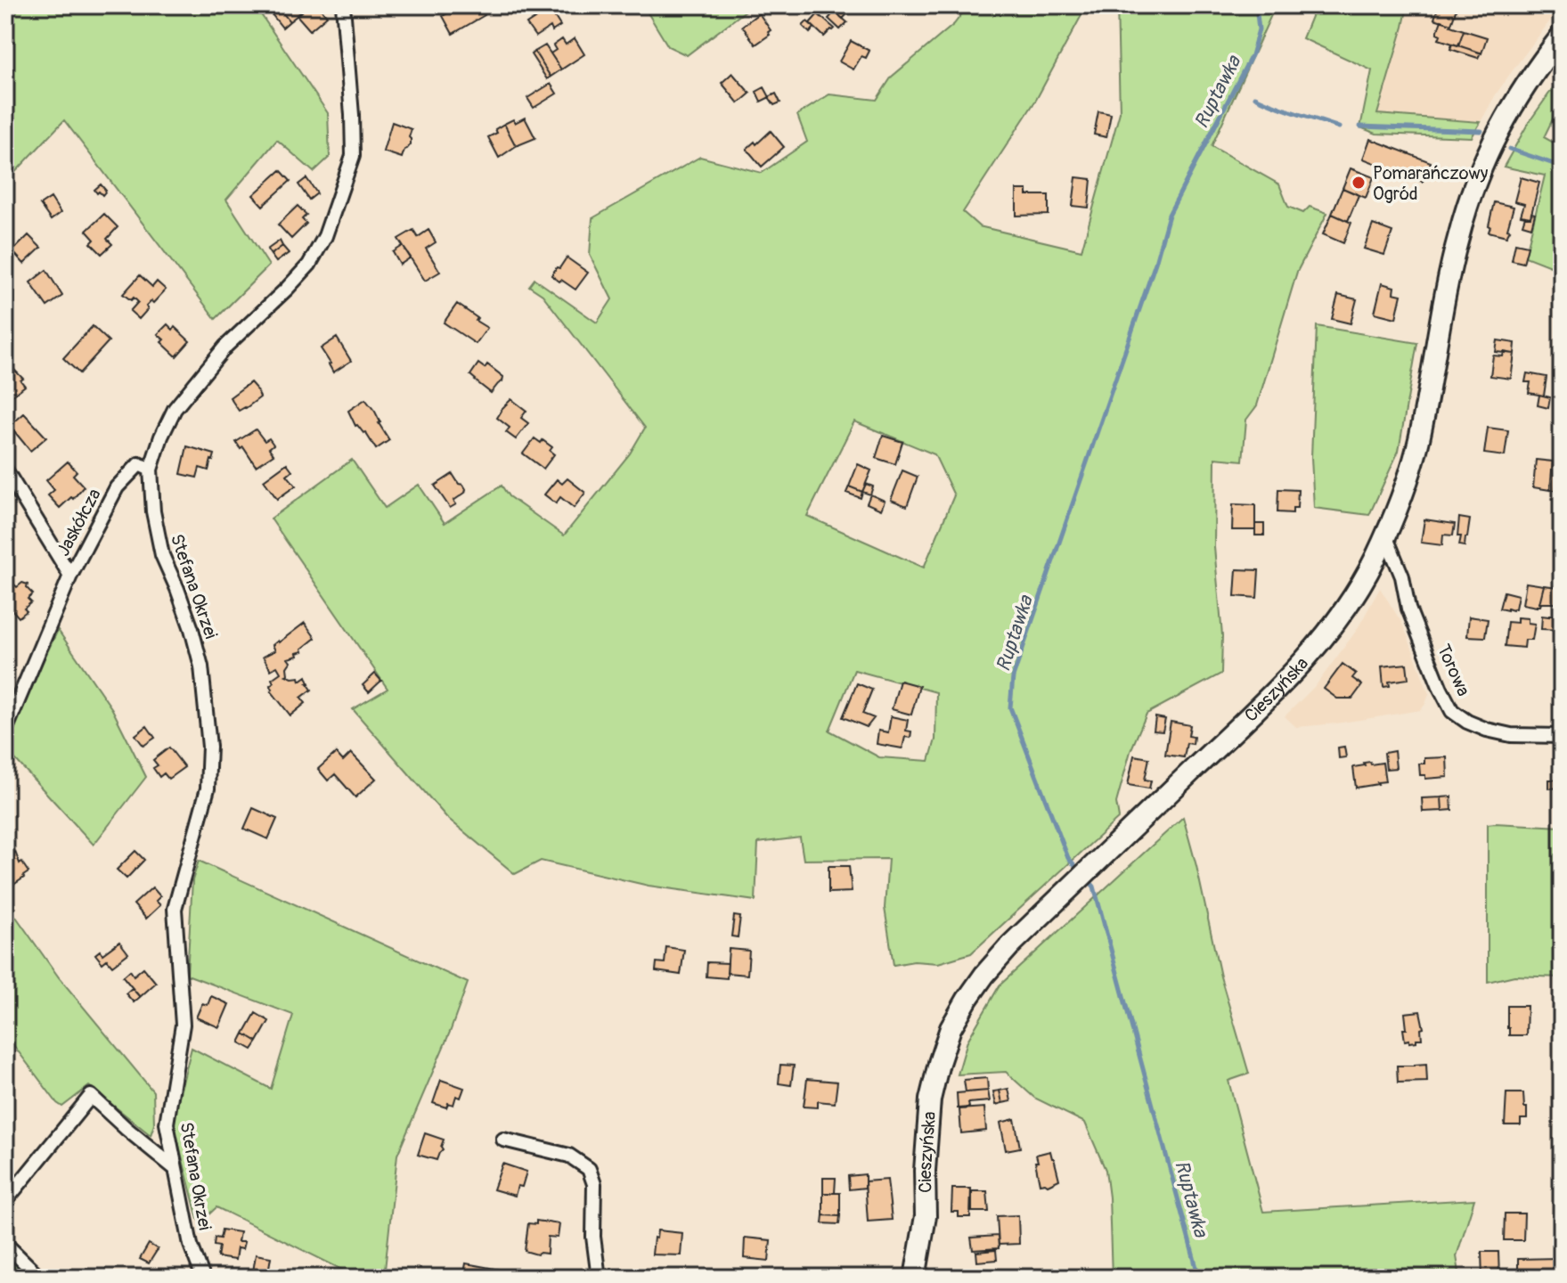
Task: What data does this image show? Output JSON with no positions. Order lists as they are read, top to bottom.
{
  "streets": {
    "main road": ["Cieszyńska"],
    "street": ["Jaskółcza", "Stefana Okrzei", "Torowa"]
  },
  "crossings": [
    ["Jaskółcza", "Stefana Okrzei"],
    ["Torowa", "Cieszyńska"]
  ],
  "water": ["Ruptawka"],
  "places": ["Pomarańczowy Ogród"]
}
